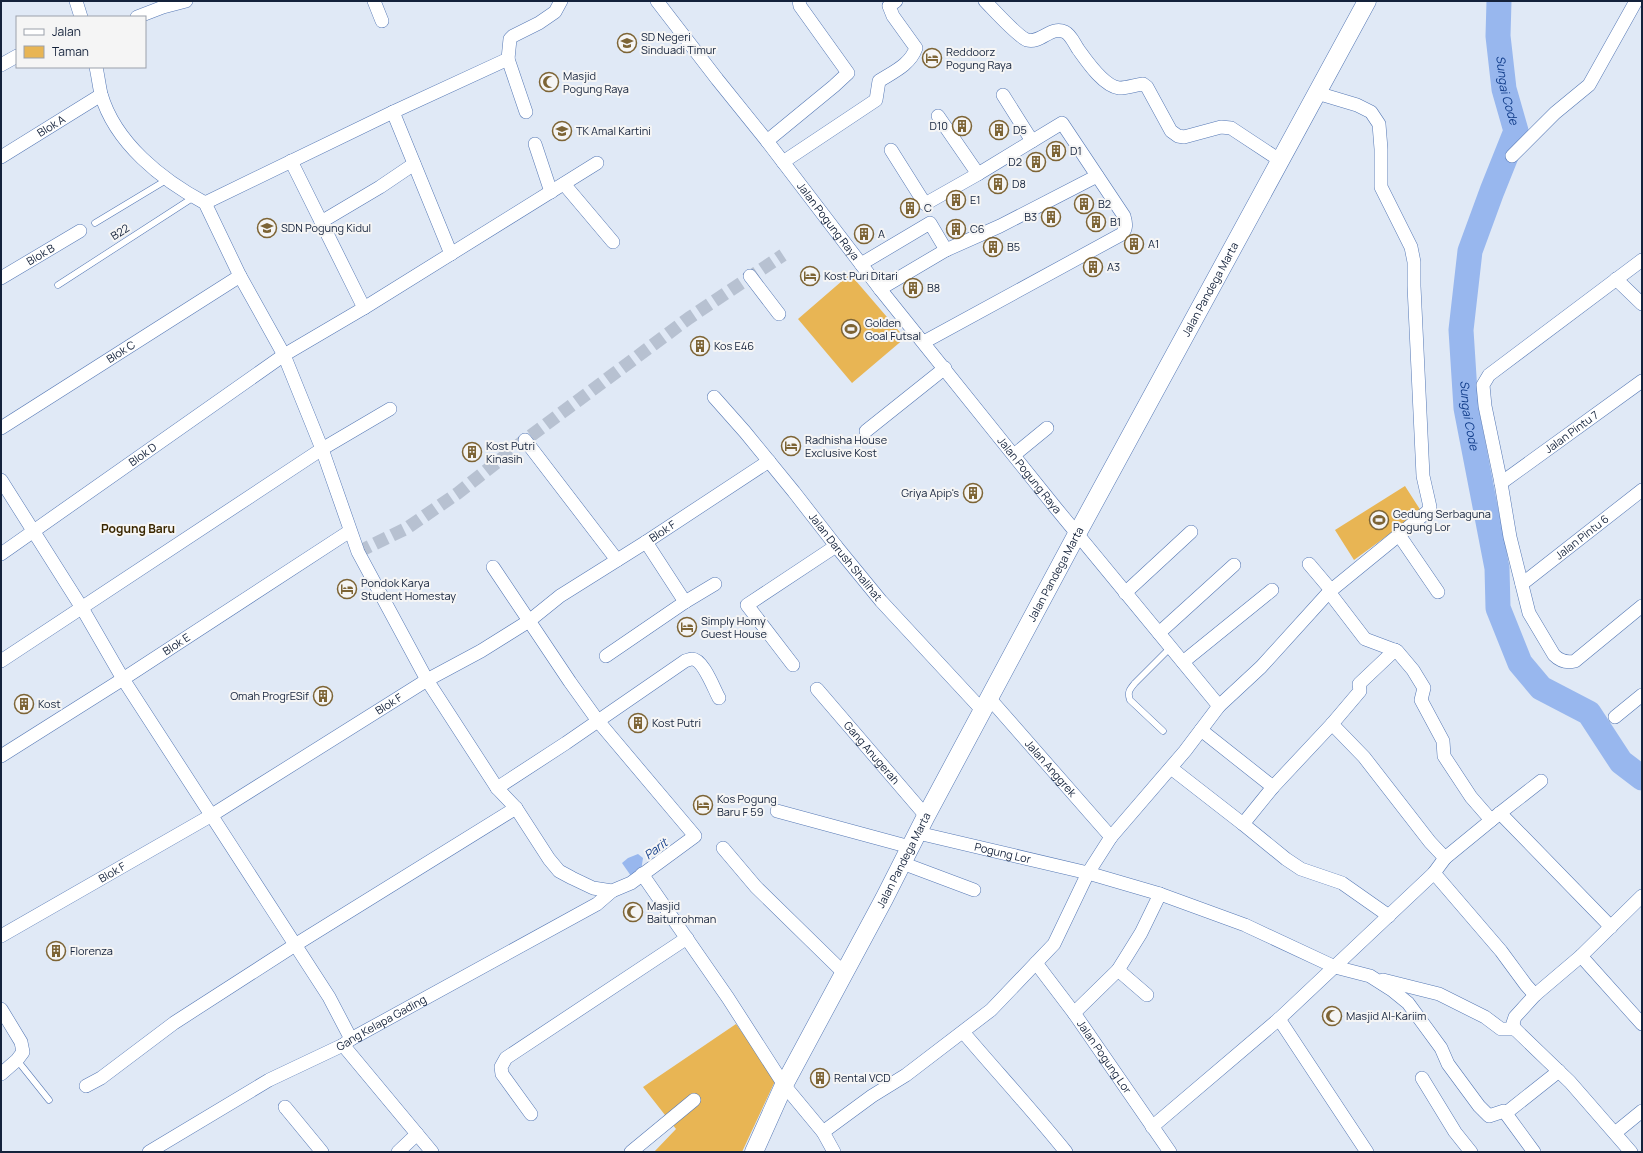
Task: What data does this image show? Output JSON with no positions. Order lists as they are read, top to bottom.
{
  "streets": {
    "street": [
      "Blok A",
      "Jalan Pogung Raya",
      "Blok B",
      "Jalan Pandega Marta",
      "Blok C",
      "Jalan Pintu 7",
      "Blok D",
      "Blok F",
      "Jalan Pintu 6",
      "Jalan Darush Shalihat",
      "Blok E",
      "Gang Anugerah",
      "Jalan Anggrek",
      "Pogung Lor",
      "Gang Kelapa Gading",
      "Jalan Pogung Lor"
    ],
    "lane": ["B22"]
  },
  "crossings": [
    ["Jalan Pogung Raya", "Jalan Pandega Marta"],
    ["Jalan Pandega Marta", "Jalan Darush Shalihat"],
    ["Jalan Pandega Marta", "Gang Anugerah"],
    ["Jalan Pandega Marta", "Jalan Anggrek"],
    ["Jalan Pandega Marta", "Pogung Lor"],
    ["Blok F", "Jalan Darush Shalihat"],
    ["Jalan Darush Shalihat", "Jalan Anggrek"]
  ],
  "districts": ["Pogung Baru"],
  "water": ["Sungai Code", "Parit"],
  "places": {
    "school or university": ["SD Negeri Sinduadi Timur", "TK Amal Kartini", "SDN Pogung Kidul"],
    "hotel": [
      "Reddoorz Pogung Raya",
      "Kost Puri Ditari",
      "Radhisha House Exclusive Kost",
      "Pondok Karya Student Homestay",
      "Simply Homy Guest House",
      "Kos Pogung Baru F 59"
    ],
    "mosque": ["Masjid Pogung Raya", "Masjid Baiturrohman", "Masjid Al-Kariim"],
    "building": [
      "D10",
      "D5",
      "D1",
      "D2",
      "D8",
      "E1",
      "B2",
      "C",
      "B3",
      "B1",
      "C6",
      "A",
      "A1",
      "B5",
      "A3",
      "B8",
      "Kos E46",
      "Kost Putri Kinasih",
      "Griya Apip's",
      "Omah ProgrESif",
      "Kost",
      "Kost Putri",
      "Florenza",
      "Rental VCD"
    ],
    "sports": ["Golden Goal Futsal", "Gedung Serbaguna Pogung Lor"]
  },
  "legend": ["Jalan", "Taman"]
}
